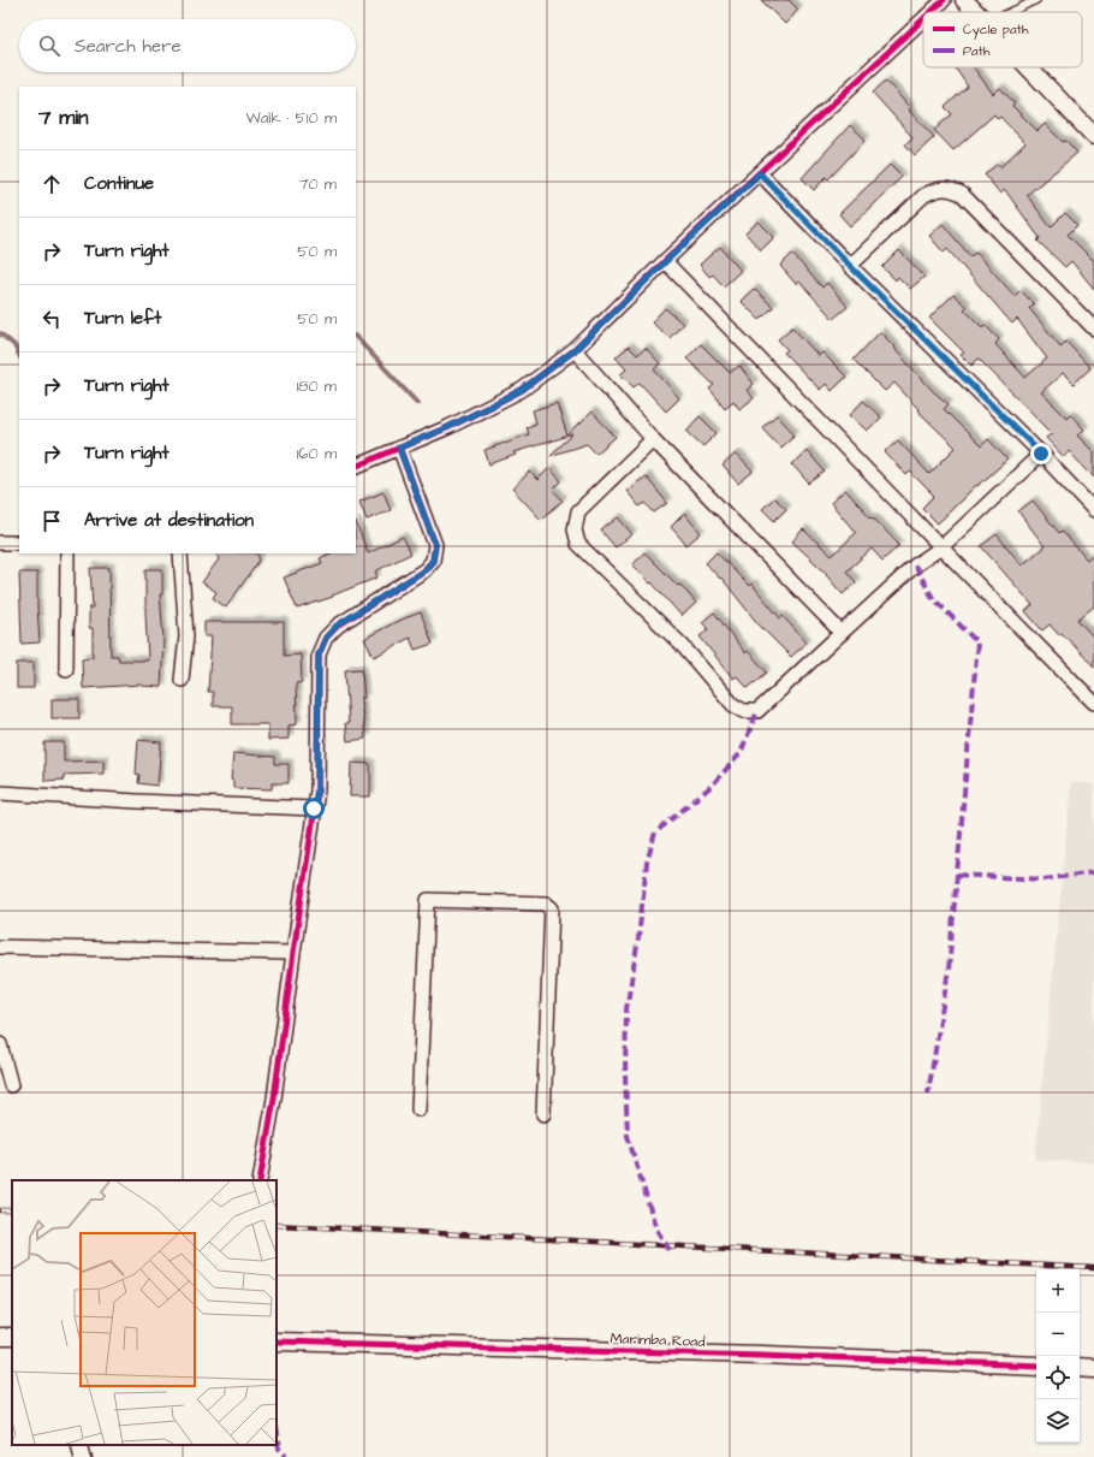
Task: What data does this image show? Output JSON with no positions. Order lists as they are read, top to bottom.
{
  "streets": {
    "street": ["Marimba Road"]
  },
  "legend": ["Cycle path", "Path"],
  "page": {
    "search": "Search here",
    "heading": ["7 min", "Walk · 510 m"],
    "list": [
      ["Continue", "70 m"],
      ["Turn right", "50 m"],
      ["Turn left", "50 m"],
      ["Turn right", "180 m"],
      ["Turn right", "160 m"],
      "Arrive at destination"
    ],
    "map_buttons": ["+", "−"]
  }
}
